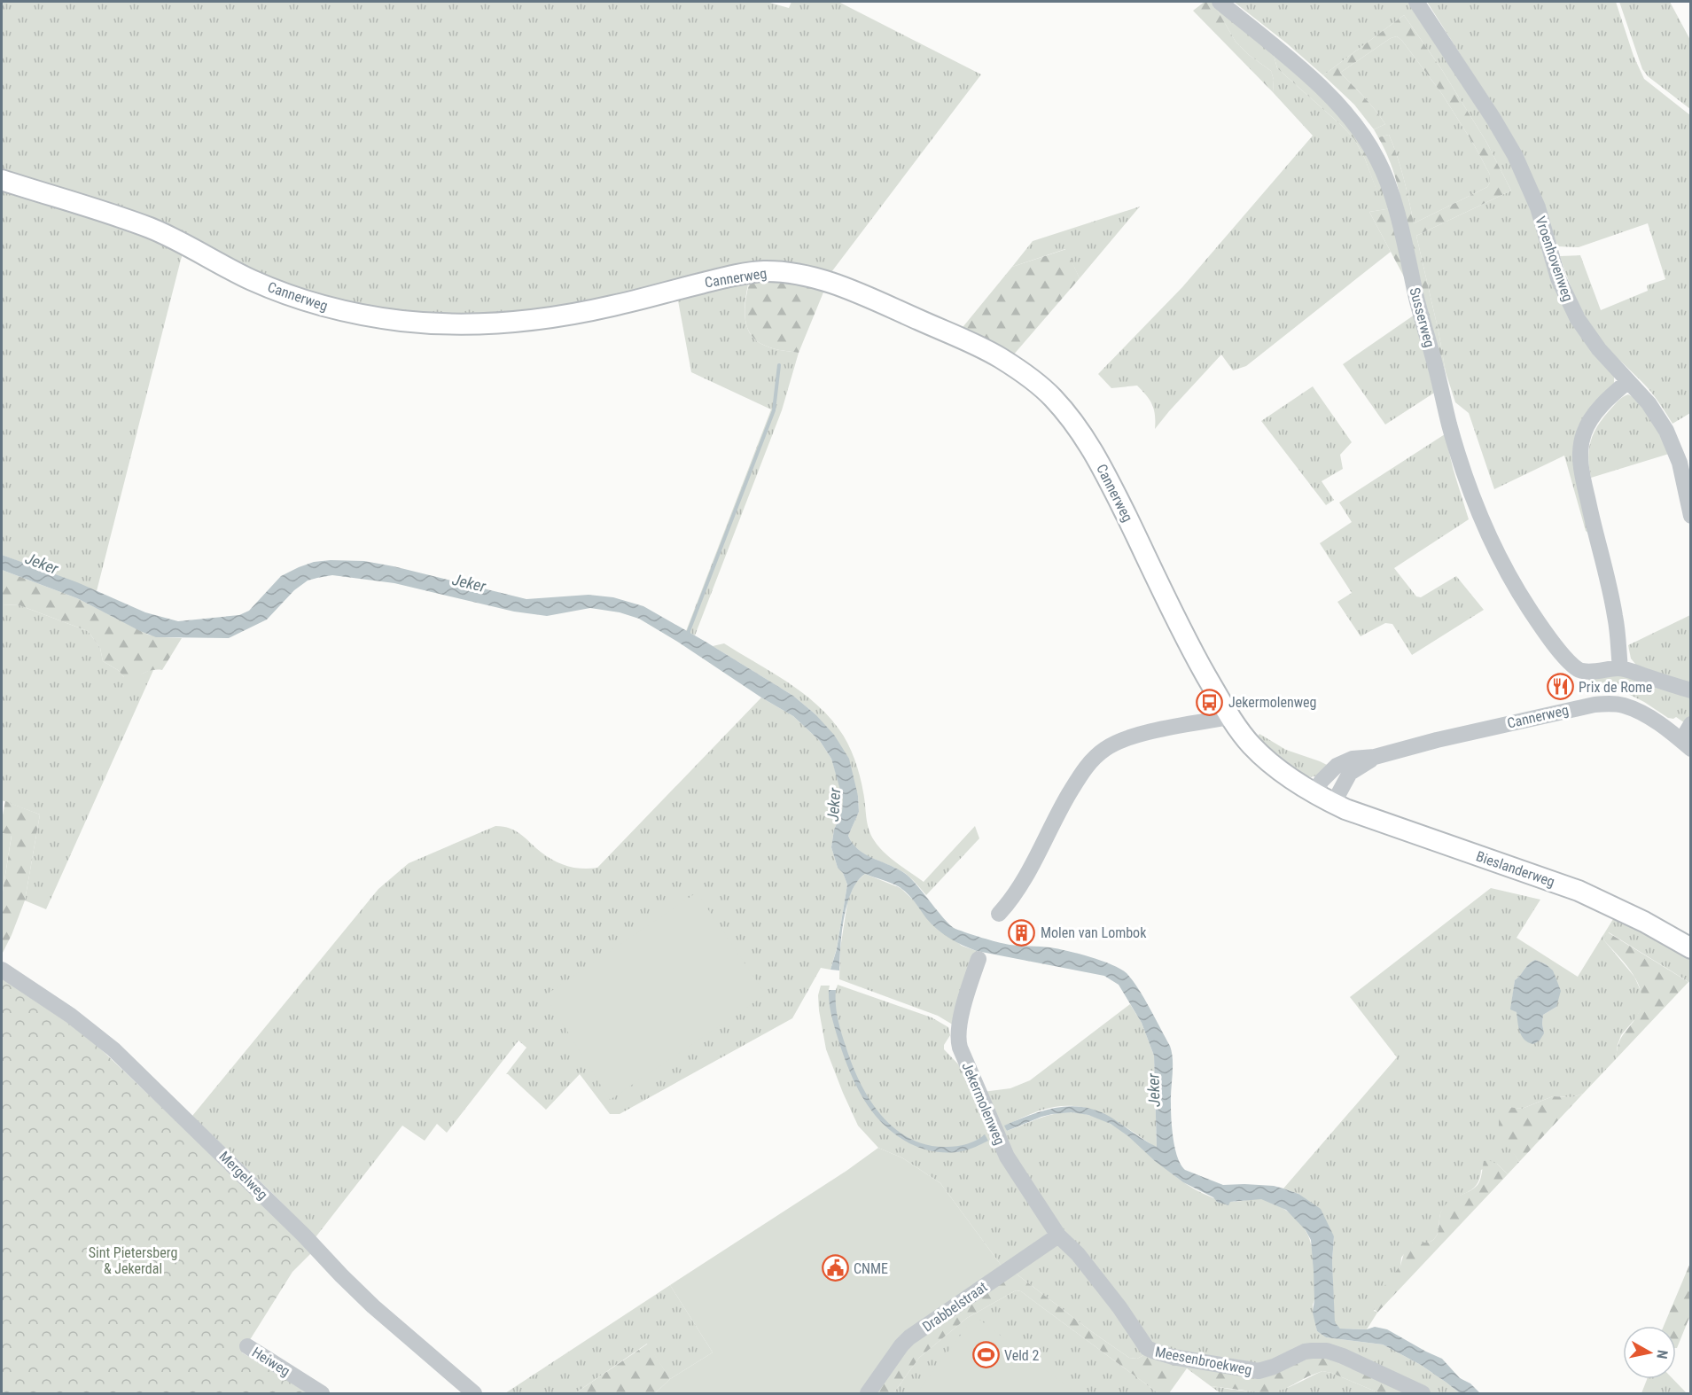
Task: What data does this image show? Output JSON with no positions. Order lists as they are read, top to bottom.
{
  "streets": {
    "main road": ["Cannerweg", "Bieslanderweg"],
    "street": [
      "Vroenhovenweg",
      "Susserweg",
      "Jekermolenweg",
      "Mergelweg",
      "Drabbelstraat",
      "Meesenbroekweg",
      "Heiweg"
    ]
  },
  "crossings": [
    ["Cannerweg", "Bieslanderweg"],
    ["Jekermolenweg", "Drabbelstraat"],
    ["Jekermolenweg", "Meesenbroekweg"],
    ["Drabbelstraat", "Meesenbroekweg"]
  ],
  "water": ["Jeker"],
  "parks": ["Sint Pietersberg & Jekerdal"],
  "places": {
    "restaurant": ["Prix de Rome"],
    "bus stop": ["Jekermolenweg"],
    "building": ["Molen van Lombok"],
    "public building": ["CNME"],
    "sports": ["Veld 2"]
  },
  "north": "right"
}
